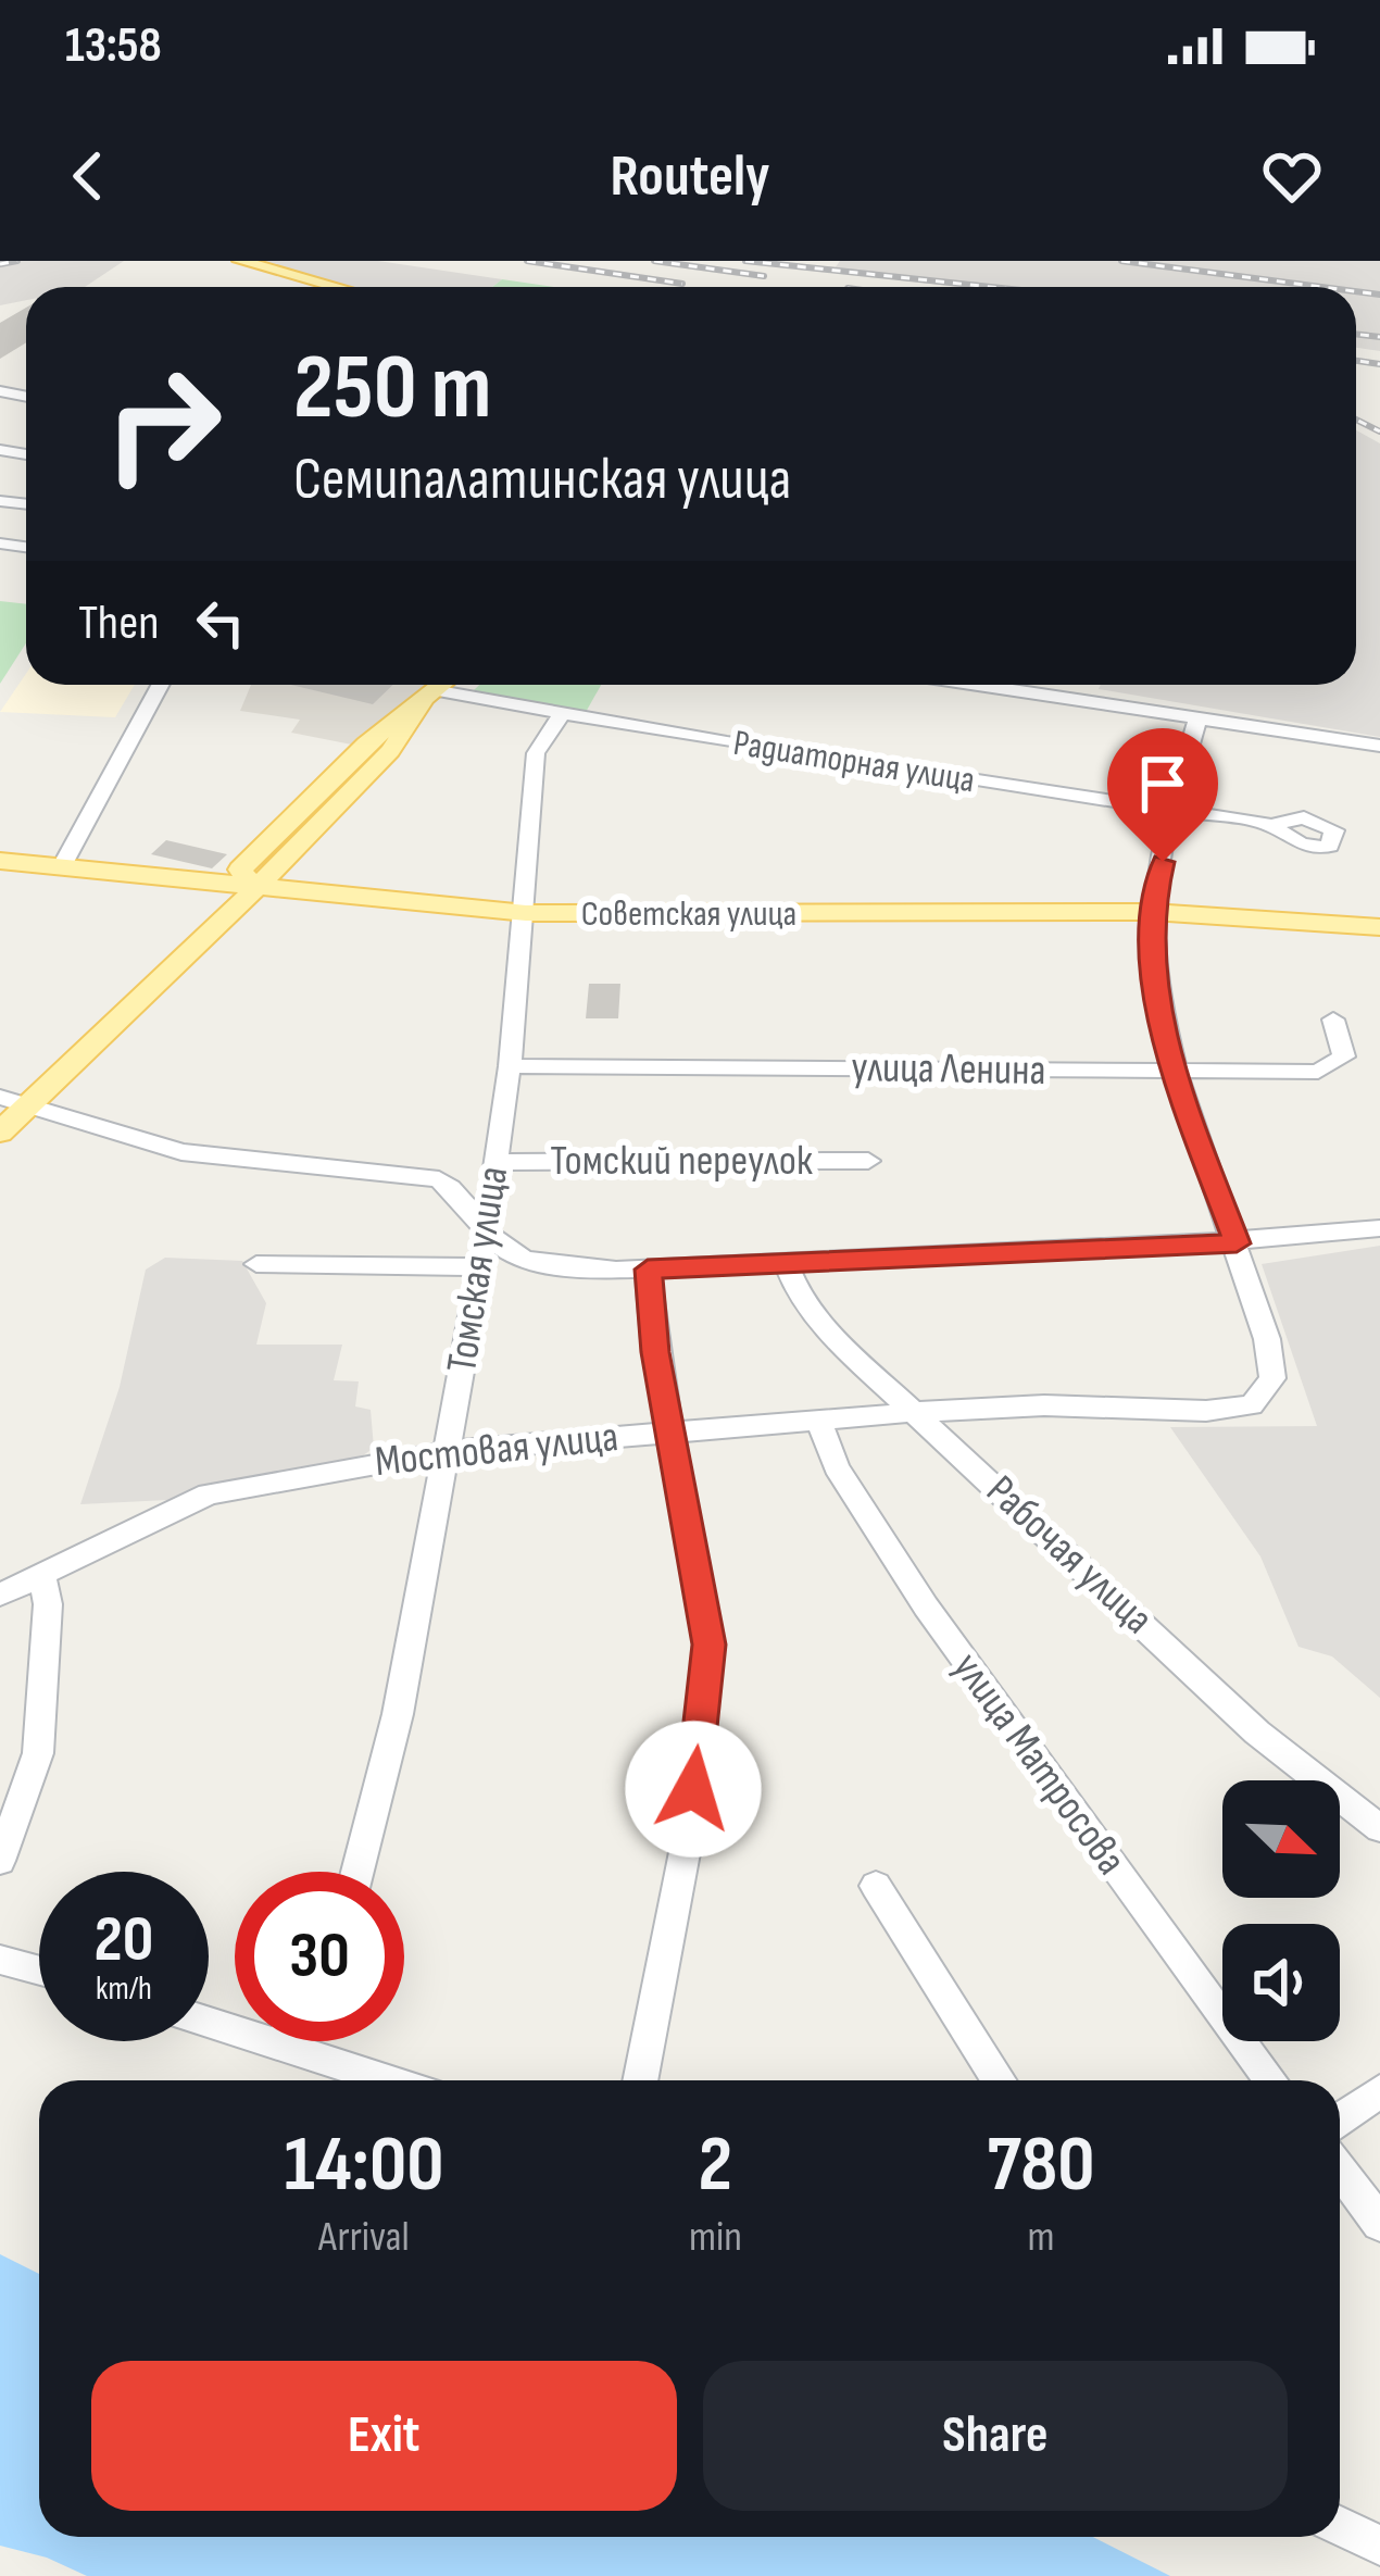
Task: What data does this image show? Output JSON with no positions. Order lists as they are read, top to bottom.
{
  "streets": {
    "main road": ["Советская улица"],
    "street": [
      "Радиаторная улица",
      "улица Ленина",
      "Томский переулок",
      "Томская улица",
      "Мостовая улица",
      "Рабочая улица",
      "улица Матросова"
    ]
  },
  "crossings": [
    ["Радиаторная улица", "Томская улица"],
    ["Советская улица", "Томская улица"],
    ["улица Ленина", "Томская улица"],
    ["Томский переулок", "Томская улица"],
    ["Томская улица", "Мостовая улица"],
    ["Мостовая улица", "Рабочая улица"],
    ["Мостовая улица", "улица Матросова"]
  ],
  "north": "bottom right",
  "page": {
    "status": "13:58",
    "header": "Routely",
    "turn": ["250 m", "Семипалатинская улица"],
    "then": "Then",
    "speed": "20 km/h",
    "limit": "30",
    "eta": [
      "14:00",
      "Arrival",
      "2",
      "min",
      "780",
      "m"
    ],
    "buttons": ["Exit", "Share"]
  }
}
